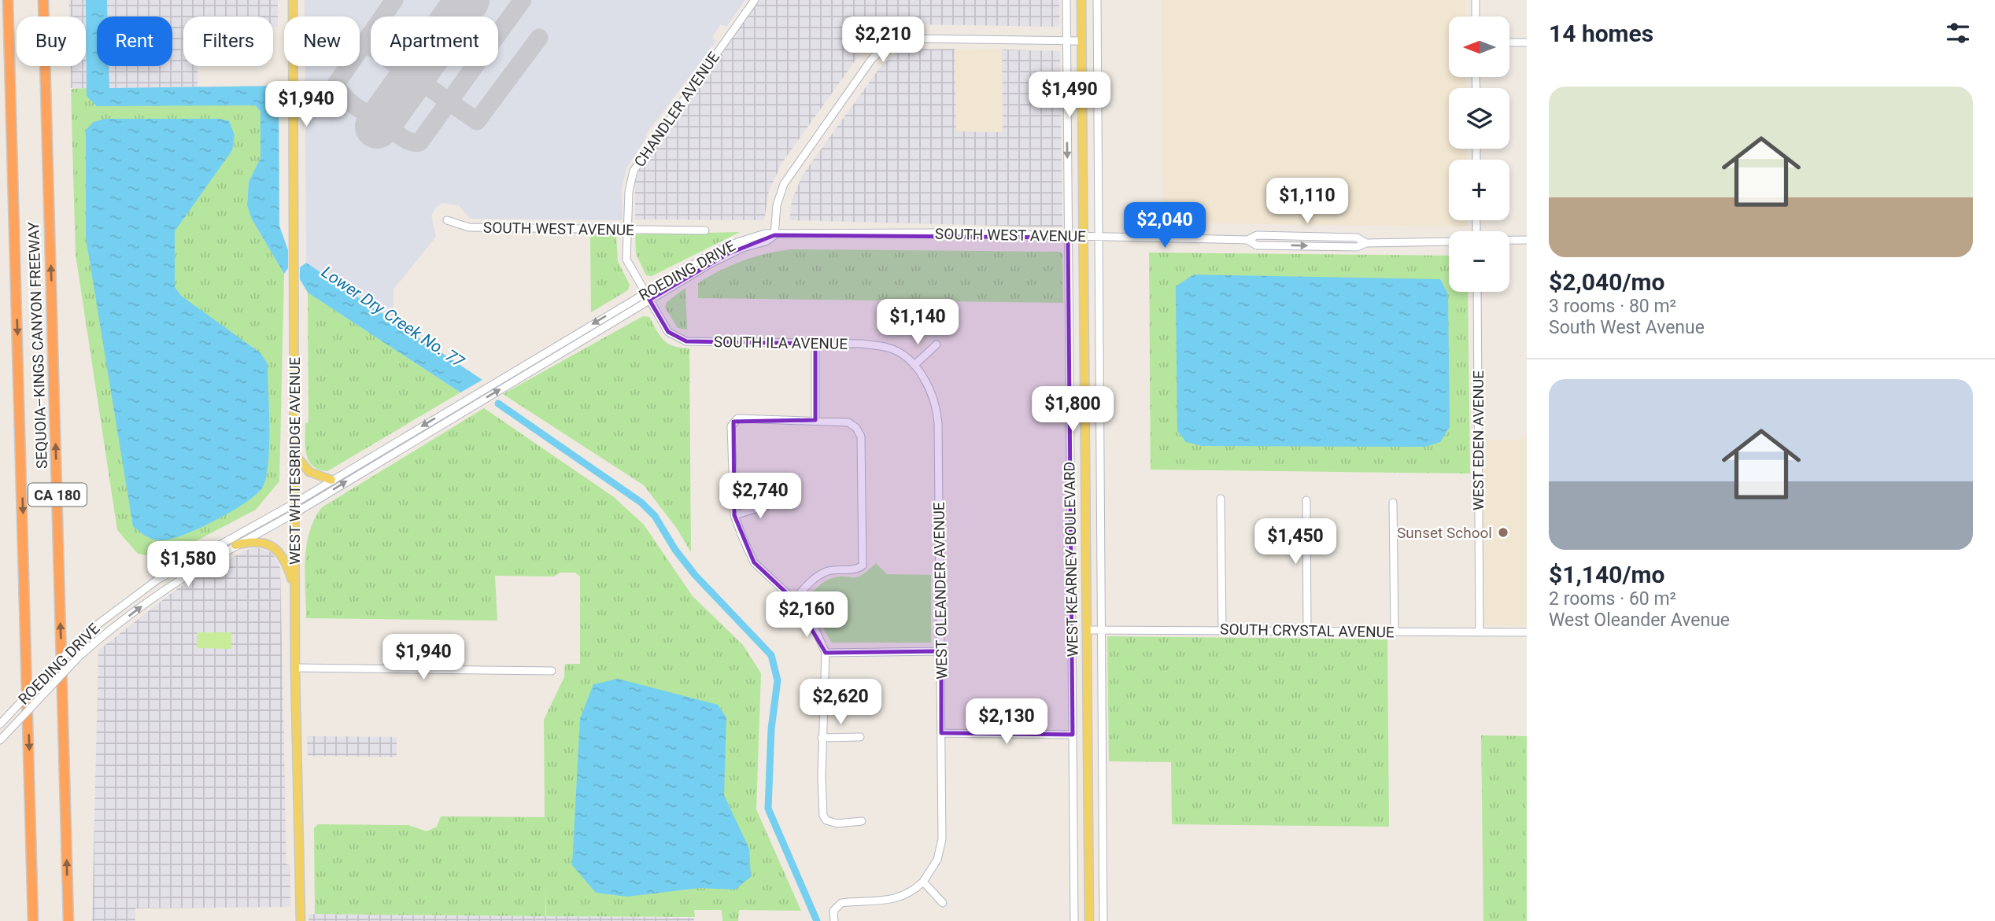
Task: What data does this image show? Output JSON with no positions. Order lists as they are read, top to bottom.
{
  "streets": {
    "highway": ["SEQUOIA–KINGS CANYON FREEWAY", "CA 180"],
    "main road": ["WEST WHITESBRIDGE AVENUE", "WEST KEARNEY BOULEVARD"],
    "street": [
      "CHANDLER AVENUE",
      "SOUTH WEST AVENUE",
      "ROEDING DRIVE",
      "SOUTH ILA AVENUE",
      "WEST EDEN AVENUE",
      "WEST OLEANDER AVENUE",
      "SOUTH CRYSTAL AVENUE"
    ]
  },
  "crossings": [
    ["CHANDLER AVENUE", "SOUTH WEST AVENUE"],
    ["CHANDLER AVENUE", "ROEDING DRIVE"],
    ["CHANDLER AVENUE", "SOUTH ILA AVENUE"],
    ["SOUTH WEST AVENUE", "ROEDING DRIVE"],
    ["SOUTH WEST AVENUE", "WEST KEARNEY BOULEVARD"],
    ["ROEDING DRIVE", "WEST WHITESBRIDGE AVENUE"],
    ["SOUTH ILA AVENUE", "WEST OLEANDER AVENUE"],
    ["WEST EDEN AVENUE", "SOUTH CRYSTAL AVENUE"],
    ["WEST KEARNEY BOULEVARD", "SOUTH CRYSTAL AVENUE"]
  ],
  "water": ["Lower Dry Creek No. 77"],
  "places": ["Sunset School"],
  "north": "left",
  "page": {
    "heading": "14 homes",
    "map_buttons": ["+", "−"],
    "price": [
      "$2,210",
      "$1,490",
      "$1,940",
      "$1,110",
      "$2,040",
      "$1,140",
      "$1,800",
      "$2,740",
      "$1,450",
      "$1,580",
      "$2,160",
      "$1,940",
      "$2,620",
      "$2,130"
    ],
    "chip": [
      "Buy",
      "Rent",
      "Filters",
      "New",
      "Apartment"
    ],
    "list": [
      {
        "name": "$2,040/mo",
        "note": "3 rooms · 80 m² · South West Avenue"
      },
      {
        "name": "$1,140/mo",
        "note": "2 rooms · 60 m² · West Oleander Avenue"
      }
    ]
  }
}
